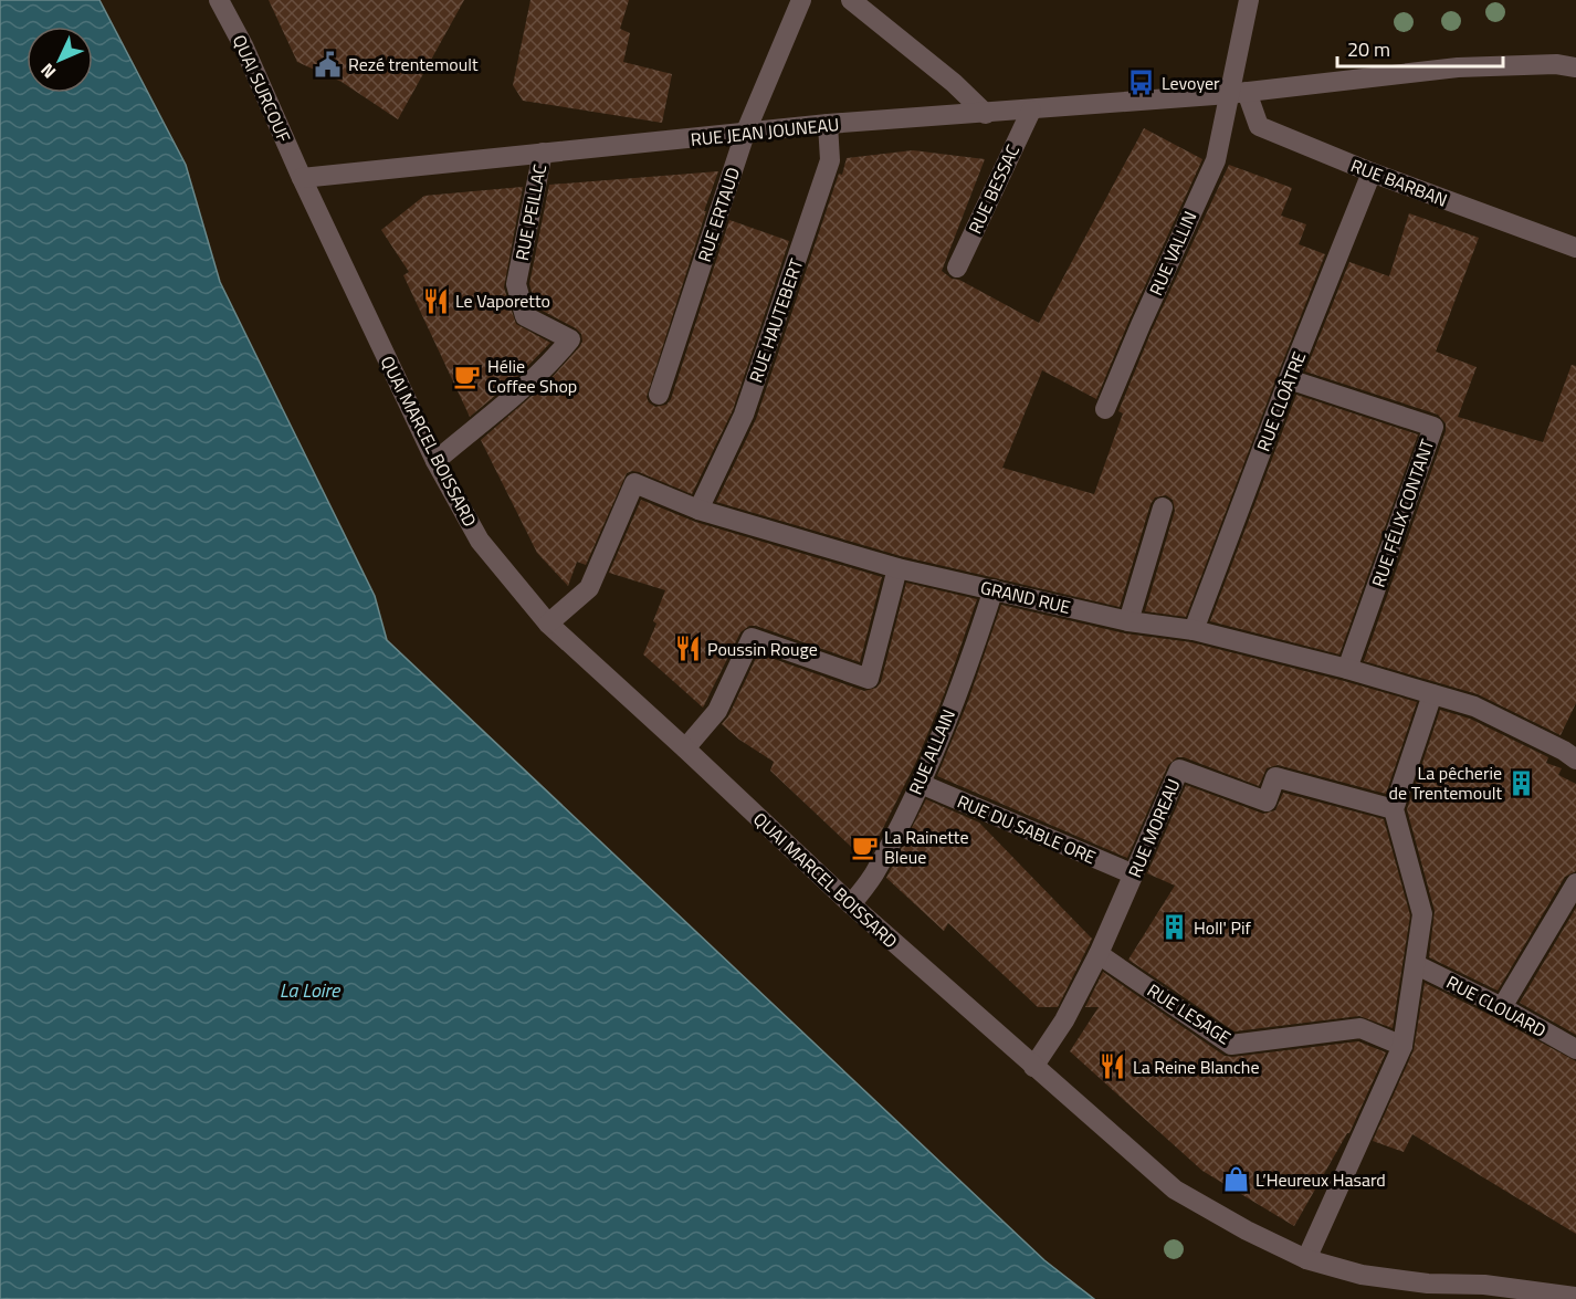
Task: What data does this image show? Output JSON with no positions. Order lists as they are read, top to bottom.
{
  "streets": {
    "street": [
      "QUAI SURCOUF",
      "RUE JEAN JOUNEAU",
      "RUE BARBAN",
      "RUE BESSAC",
      "RUE PEILLAC",
      "RUE ERTAUD",
      "RUE VALLIN",
      "RUE HAUTEBERT",
      "RUE CLOÂTRE",
      "QUAI MARCEL BOISSARD",
      "RUE FÉLIX CONTANT",
      "GRAND RUE",
      "RUE ALLAIN",
      "RUE MOREAU",
      "RUE DU SABLE ORE",
      "RUE CLOUARD",
      "RUE LESAGE"
    ]
  },
  "crossings": [
    ["QUAI SURCOUF", "RUE JEAN JOUNEAU"],
    ["QUAI SURCOUF", "QUAI MARCEL BOISSARD"],
    ["RUE JEAN JOUNEAU", "RUE BARBAN"],
    ["RUE JEAN JOUNEAU", "RUE BESSAC"],
    ["RUE JEAN JOUNEAU", "RUE PEILLAC"],
    ["RUE JEAN JOUNEAU", "RUE ERTAUD"],
    ["RUE JEAN JOUNEAU", "RUE VALLIN"],
    ["RUE JEAN JOUNEAU", "RUE HAUTEBERT"],
    ["RUE JEAN JOUNEAU", "QUAI MARCEL BOISSARD"],
    ["RUE BARBAN", "RUE VALLIN"],
    ["RUE BARBAN", "RUE CLOÂTRE"],
    ["RUE PEILLAC", "QUAI MARCEL BOISSARD"],
    ["RUE HAUTEBERT", "GRAND RUE"],
    ["RUE CLOÂTRE", "RUE FÉLIX CONTANT"],
    ["RUE CLOÂTRE", "GRAND RUE"],
    ["QUAI MARCEL BOISSARD", "GRAND RUE"],
    ["QUAI MARCEL BOISSARD", "RUE ALLAIN"],
    ["QUAI MARCEL BOISSARD", "RUE MOREAU"],
    ["RUE FÉLIX CONTANT", "GRAND RUE"],
    ["GRAND RUE", "RUE ALLAIN"],
    ["RUE ALLAIN", "RUE DU SABLE ORE"],
    ["RUE MOREAU", "RUE DU SABLE ORE"],
    ["RUE MOREAU", "RUE LESAGE"]
  ],
  "water": ["La Loire"],
  "places": {
    "public building": ["Rezé trentemoult"],
    "bus stop": ["Levoyer"],
    "restaurant": ["Le Vaporetto", "Poussin Rouge", "La Reine Blanche"],
    "cafe": ["Hélie Coffee Shop", "La Rainette Bleue"],
    "building": ["La pêcherie de Trentemoult", "Holl' Pif"],
    "shop": ["L’Heureux Hasard"]
  },
  "scale_bar": "20 m",
  "north": "bottom left"
}
